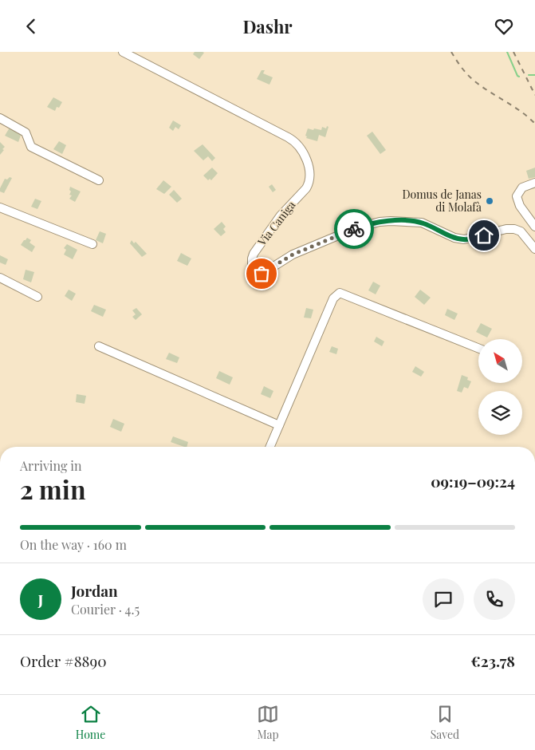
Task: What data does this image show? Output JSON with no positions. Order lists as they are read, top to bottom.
{
  "streets": {
    "street": ["Via Caniga"]
  },
  "places": ["Domus de Janas di Molafà"],
  "north": "top left",
  "page": {
    "header": "Dashr",
    "heading": ["2 min", "Arriving in", "09:19–09:24"],
    "panel": [
      "Jordan",
      "Courier · 4.5",
      "Order #8890",
      "€23.78"
    ],
    "bar": "On the way · 160 m",
    "round": "J",
    "tabs": ["Home", "Map", "Saved"]
  }
}
